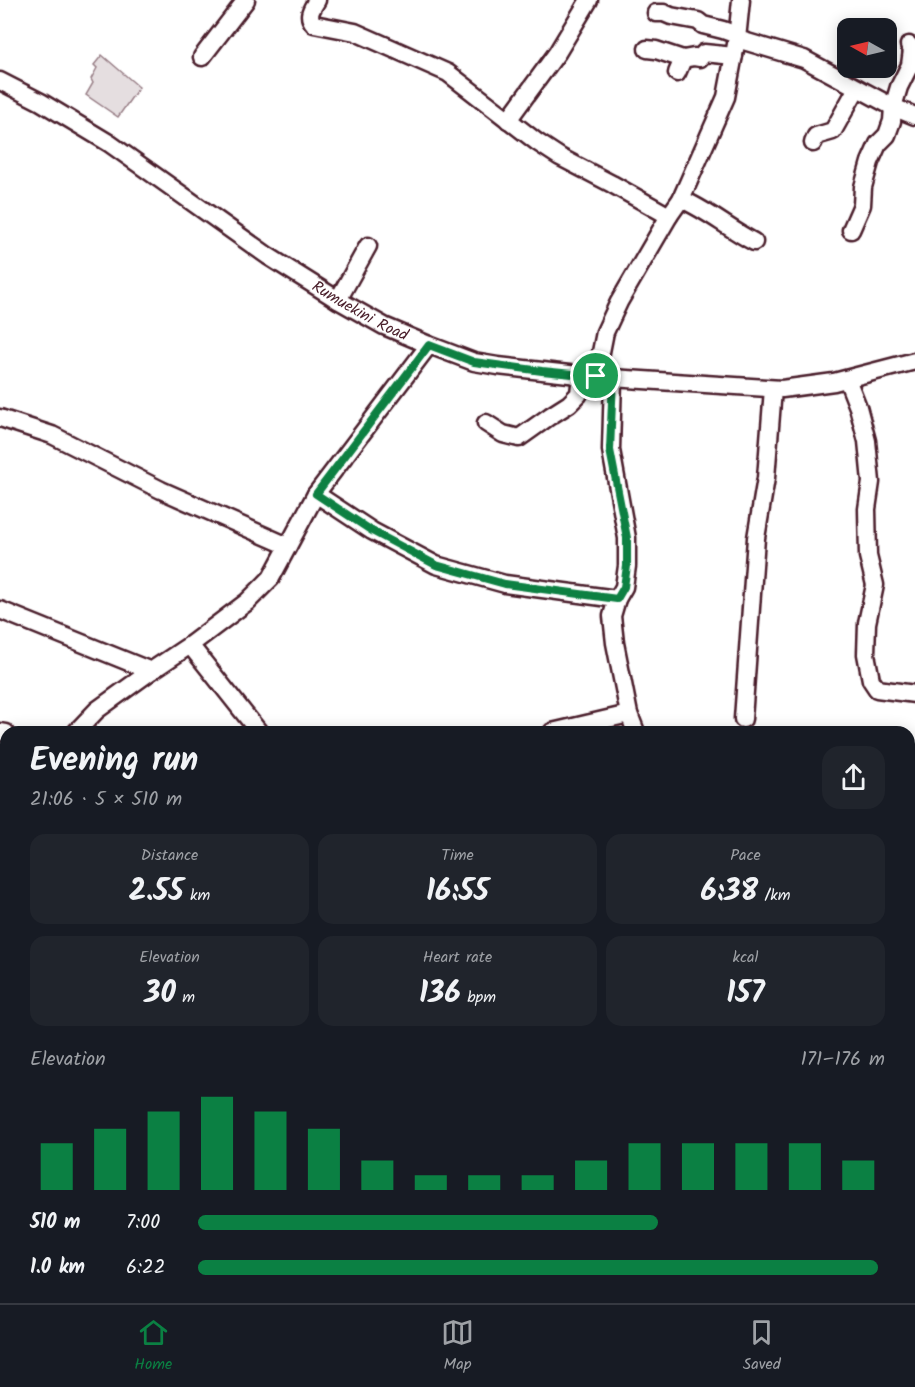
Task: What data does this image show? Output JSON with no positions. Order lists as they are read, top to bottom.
{
  "streets": {
    "street": ["Rumuekini Road"]
  },
  "north": "left",
  "page": {
    "heading": ["Evening run", "21:06 · 5 × 510 m"],
    "stats": [
      ["Distance", "2.55 km"],
      ["Time", "16:55"],
      ["Pace", "6:38 /km"],
      ["Elevation", "30 m"],
      ["Heart rate", "136 bpm"],
      ["kcal", "157"]
    ],
    "chart": ["Elevation", "171–176 m"],
    "list": [
      {
        "name": "510 m",
        "note": "7:00"
      },
      {
        "name": "1.0 km",
        "note": "6:22"
      }
    ],
    "tabs": ["Home", "Map", "Saved"]
  }
}
